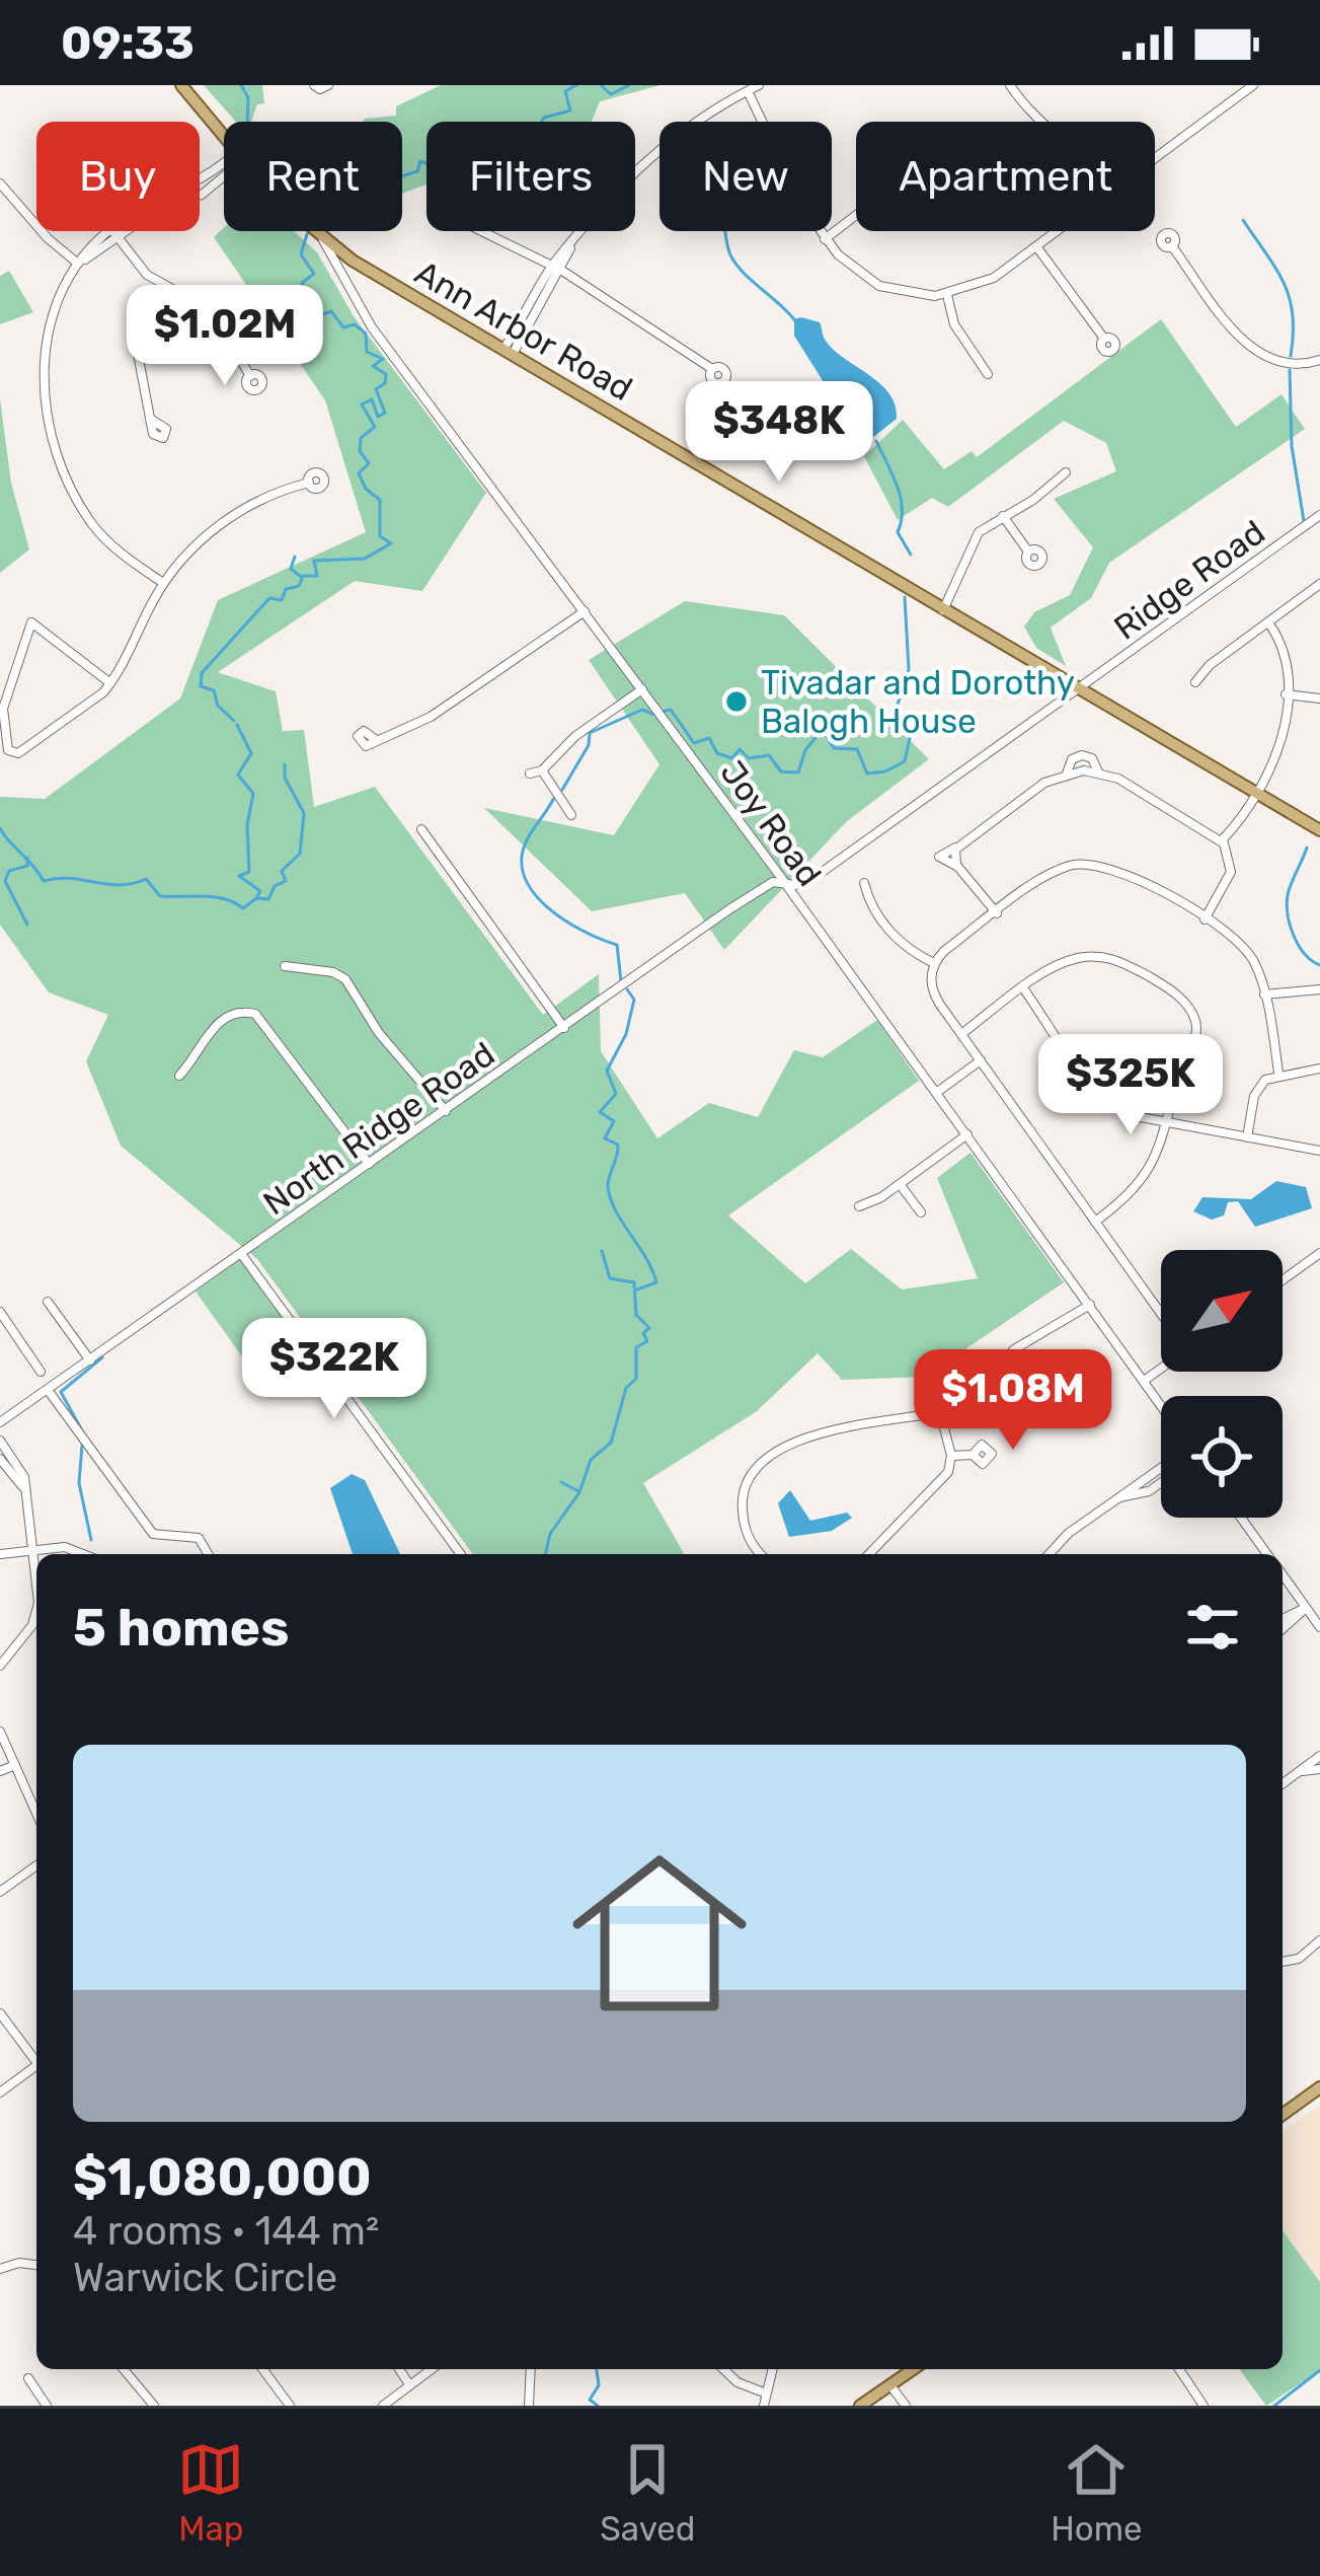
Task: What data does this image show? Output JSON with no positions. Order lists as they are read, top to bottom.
{
  "streets": {
    "main road": ["Ann Arbor Road"],
    "street": ["Ridge Road", "Joy Road", "North Ridge Road"]
  },
  "crossings": [
    ["Ann Arbor Road", "Ridge Road"],
    ["Ann Arbor Road", "Joy Road"],
    ["Ridge Road", "Joy Road"],
    ["Ridge Road", "North Ridge Road"],
    ["Joy Road", "North Ridge Road"]
  ],
  "places": ["Tivadar and Dorothy Balogh House"],
  "north": "top right",
  "page": {
    "status": "09:33",
    "chip": [
      "Buy",
      "Rent",
      "Filters",
      "New",
      "Apartment"
    ],
    "price": [
      "$1.02M",
      "$348K",
      "$325K",
      "$322K",
      "$1.08M"
    ],
    "heading": "5 homes",
    "list": [
      {
        "name": "$1,080,000",
        "note": "4 rooms · 144 m² · Warwick Circle"
      }
    ],
    "tabs": ["Map", "Saved", "Home"]
  }
}
